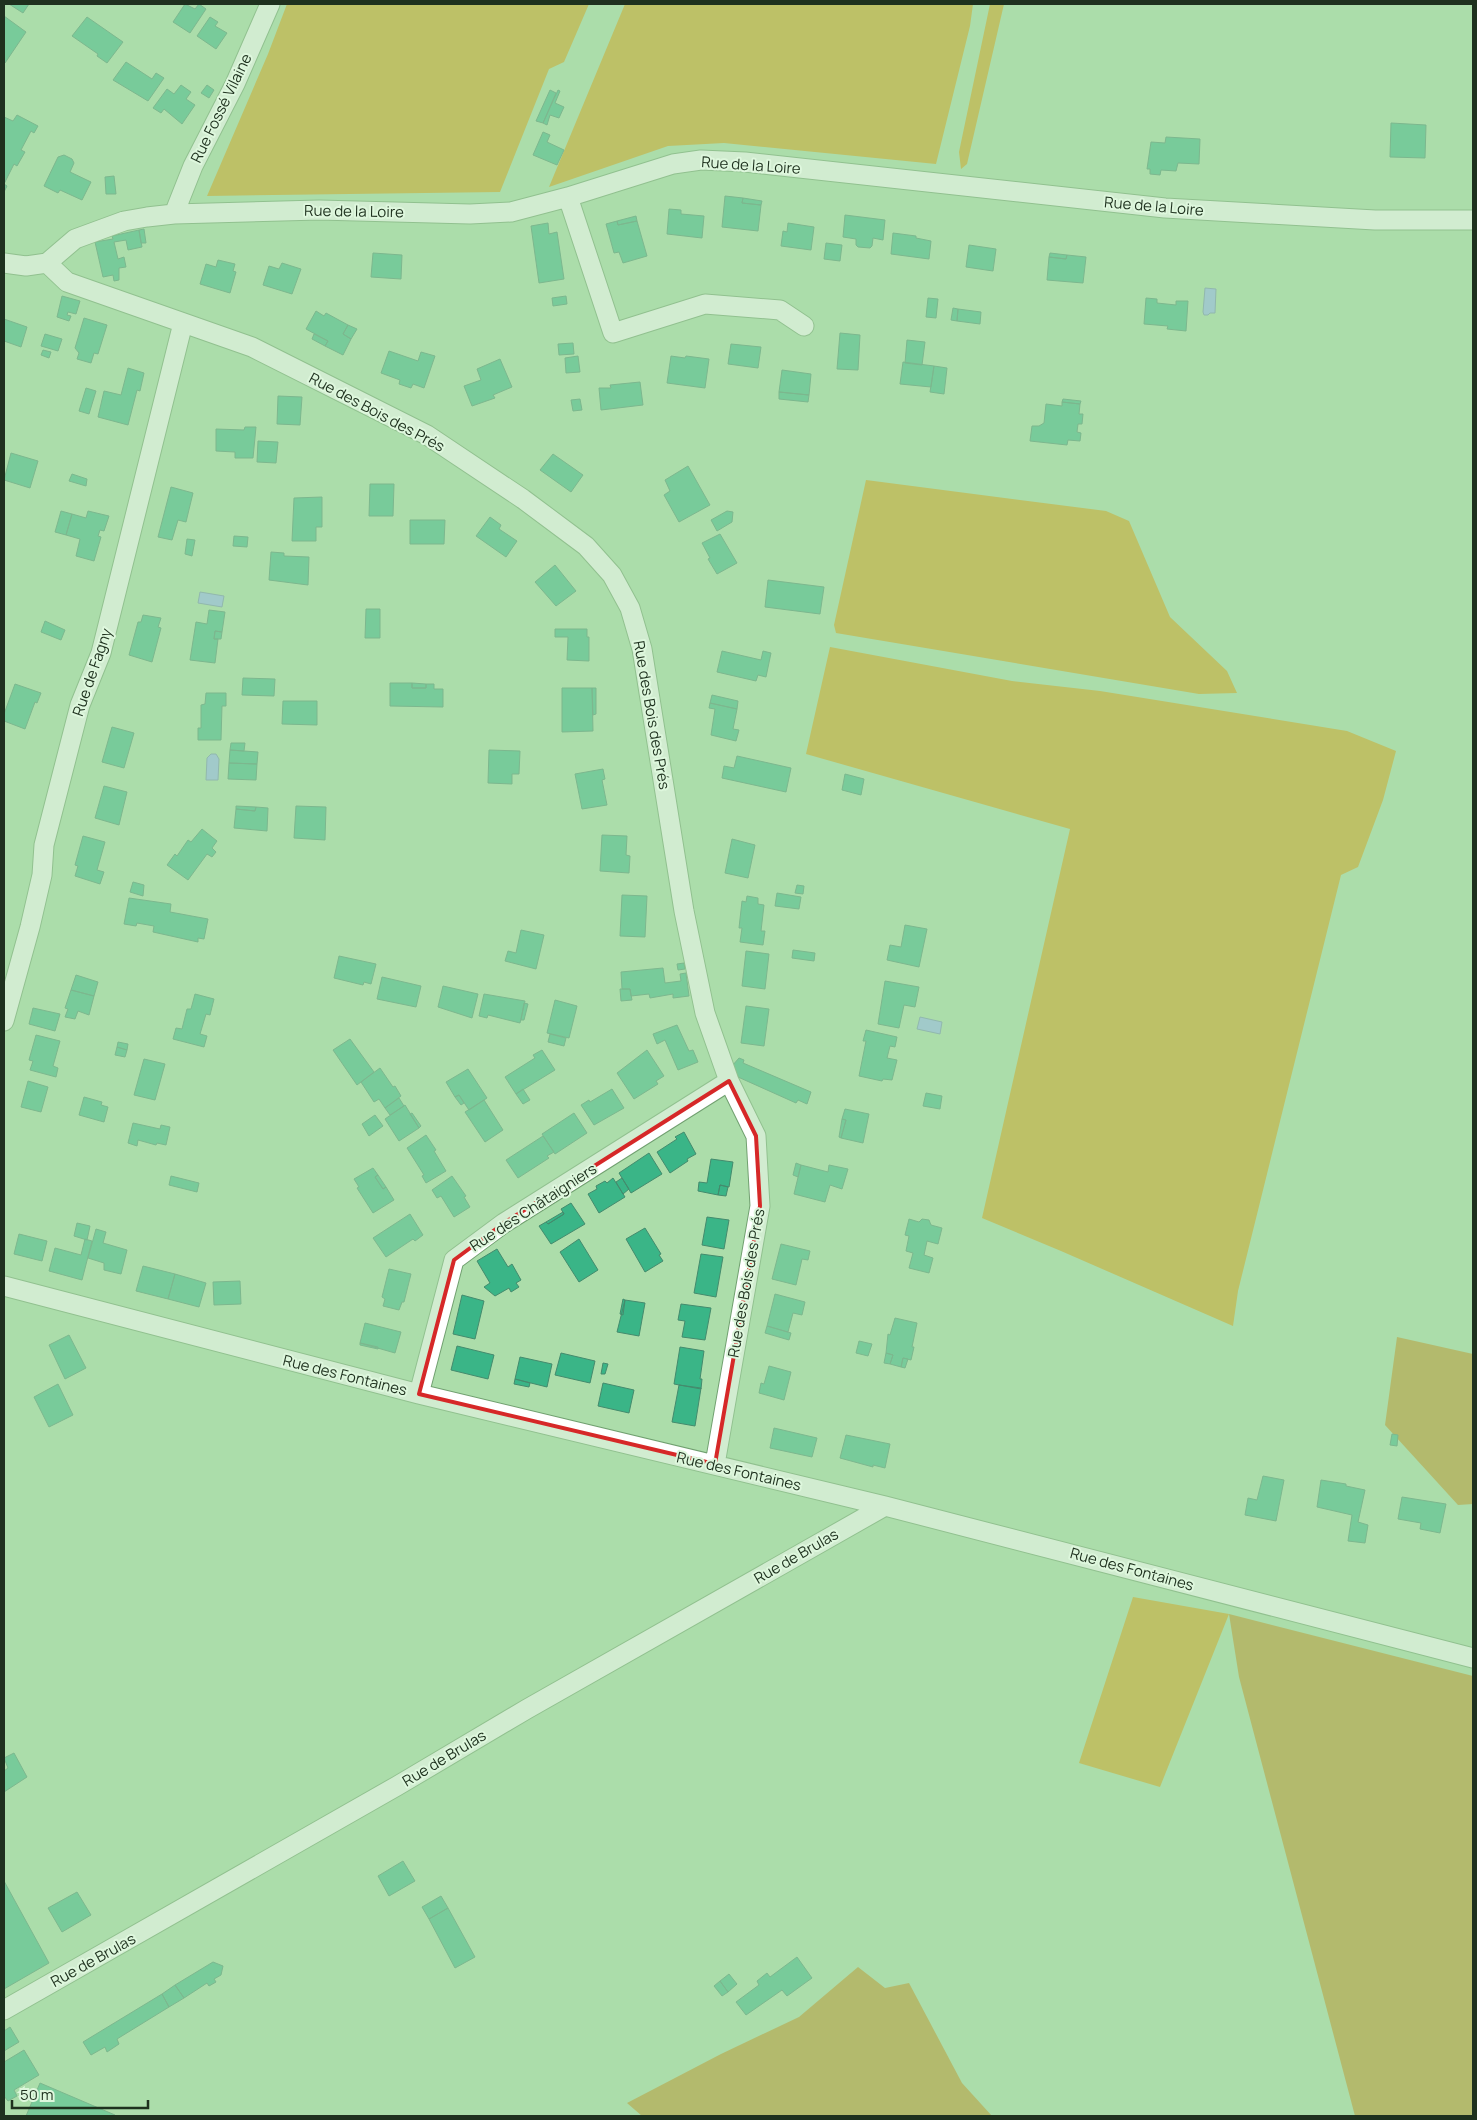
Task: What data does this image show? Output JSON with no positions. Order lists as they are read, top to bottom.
{
  "streets": {
    "street": [
      "Rue Fossé Vilaine",
      "Rue de la Loire",
      "Rue des Bois des Prés",
      "Rue de Fagny",
      "Rue des Châtaigniers",
      "Rue des Fontaines",
      "Rue de Brulas"
    ]
  },
  "crossings": [
    ["Rue Fossé Vilaine", "Rue de la Loire"],
    ["Rue de la Loire", "Rue des Bois des Prés"],
    ["Rue des Bois des Prés", "Rue de Fagny"],
    ["Rue des Bois des Prés", "Rue des Châtaigniers"],
    ["Rue des Bois des Prés", "Rue des Fontaines"],
    ["Rue des Châtaigniers", "Rue des Fontaines"],
    ["Rue des Fontaines", "Rue de Brulas"]
  ],
  "scale_bar": "50 m"
}
